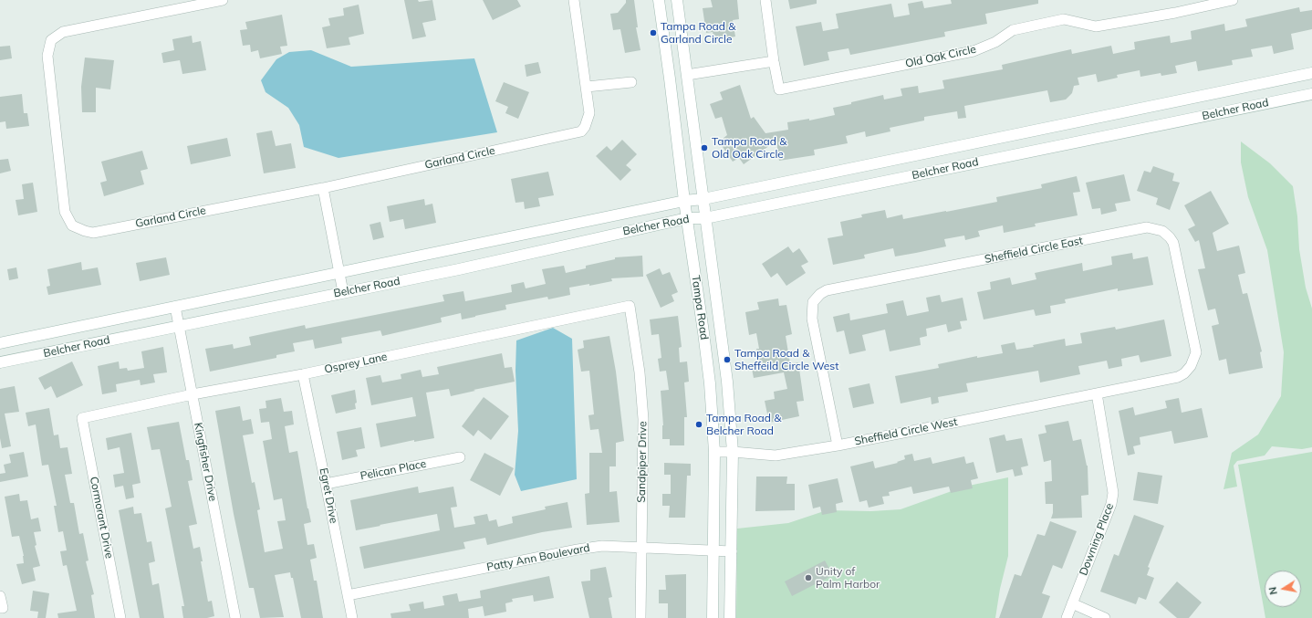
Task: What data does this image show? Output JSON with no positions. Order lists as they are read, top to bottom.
{
  "streets": {
    "main road": ["Belcher Road", "Tampa Road"],
    "street": [
      "Old Oak Circle",
      "Garland Circle",
      "Sheffield Circle East",
      "Osprey Lane",
      "Sheffield Circle West",
      "Kingfisher Drive",
      "Sandpiper Drive",
      "Pelican Place",
      "Egret Drive",
      "Cormorant Drive",
      "Downing Place",
      "Patty Ann Boulevard"
    ]
  },
  "crossings": [
    ["Belcher Road", "Tampa Road"],
    ["Belcher Road", "Kingfisher Drive"],
    ["Sheffield Circle East", "Sheffield Circle West"],
    ["Sheffield Circle East", "Downing Place"],
    ["Tampa Road", "Sheffield Circle West"],
    ["Tampa Road", "Patty Ann Boulevard"],
    ["Osprey Lane", "Kingfisher Drive"],
    ["Osprey Lane", "Sandpiper Drive"],
    ["Osprey Lane", "Egret Drive"],
    ["Osprey Lane", "Cormorant Drive"],
    ["Sheffield Circle West", "Downing Place"],
    ["Sandpiper Drive", "Patty Ann Boulevard"],
    ["Pelican Place", "Egret Drive"],
    ["Egret Drive", "Patty Ann Boulevard"]
  ],
  "places": [
    "Tampa Road & Garland Circle",
    "Tampa Road & Old Oak Circle",
    "Tampa Road & Sheffeild Circle West",
    "Tampa Road & Belcher Road",
    "Unity of Palm Harbor"
  ],
  "north": "left"
}
